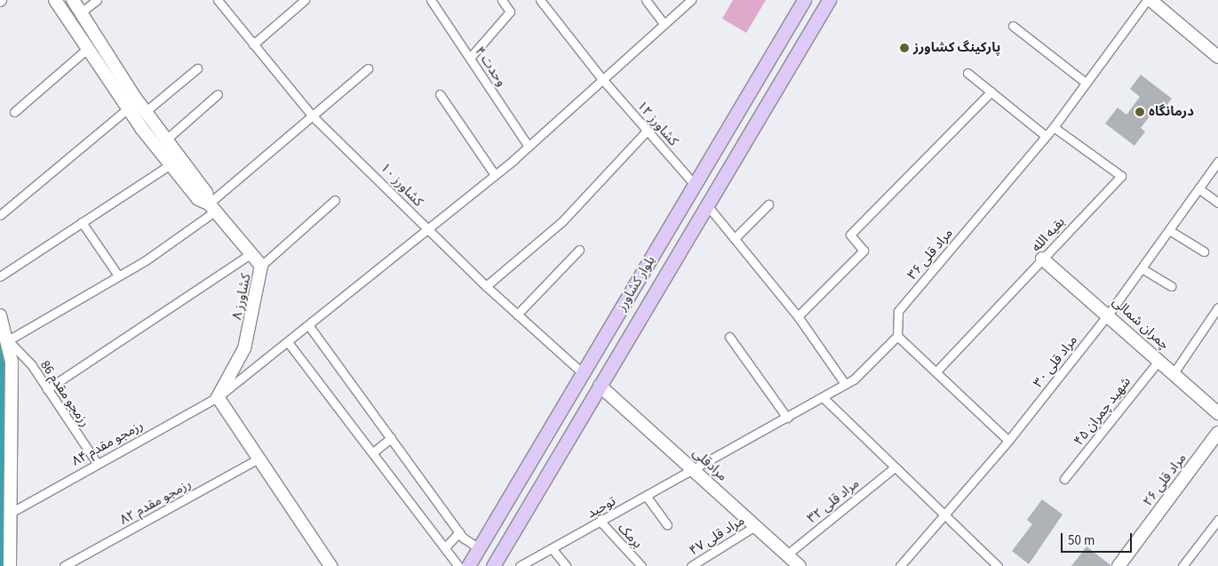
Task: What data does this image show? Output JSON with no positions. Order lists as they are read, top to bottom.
{
  "streets": {
    "main road": ["بلوار کشاورز"],
    "street": [
      "وحدت ۴",
      "کشاورز ۱۲",
      "کشاورز ۱۰",
      "بقیه الله",
      "مراد قلی ۳۶",
      "کشاورز ۸",
      "چمران شمالی",
      "مراد قلی ۳۰",
      "رزمجو مقدم 86",
      "شهید چمران ۴۵",
      "رزمجو مقدم ۸۴",
      "مرادقلی",
      "مراد قلی ۲۶",
      "مراد قلی ۳۲",
      "رزمجو مقدم ۸۲",
      "توحید",
      "برمک",
      "مراد قلی ۴۷"
    ]
  },
  "crossings": [
    ["وحدت ۴", "رزمجو مقدم ۸۴"],
    ["کشاورز ۱۲", "بلوار کشاورز"],
    ["کشاورز ۱۲", "رزمجو مقدم ۸۴"],
    ["کشاورز ۱۰", "بلوار کشاورز"],
    ["کشاورز ۱۰", "رزمجو مقدم ۸۴"],
    ["بقیه الله", "مراد قلی ۳۶"],
    ["بقیه الله", "چمران شمالی"],
    ["بلوار کشاورز", "مرادقلی"],
    ["کشاورز ۸", "رزمجو مقدم ۸۴"],
    ["چمران شمالی", "مراد قلی ۳۰"],
    ["چمران شمالی", "شهید چمران ۴۵"],
    ["رزمجو مقدم 86", "رزمجو مقدم ۸۴"],
    ["مرادقلی", "مراد قلی ۳۲"],
    ["مرادقلی", "توحید"],
    ["مرادقلی", "مراد قلی ۴۷"],
    ["توحید", "برمک"]
  ],
  "places": ["پارکینگ کشاورز", "درمانگاه"],
  "scale_bar": "50 m"
}
